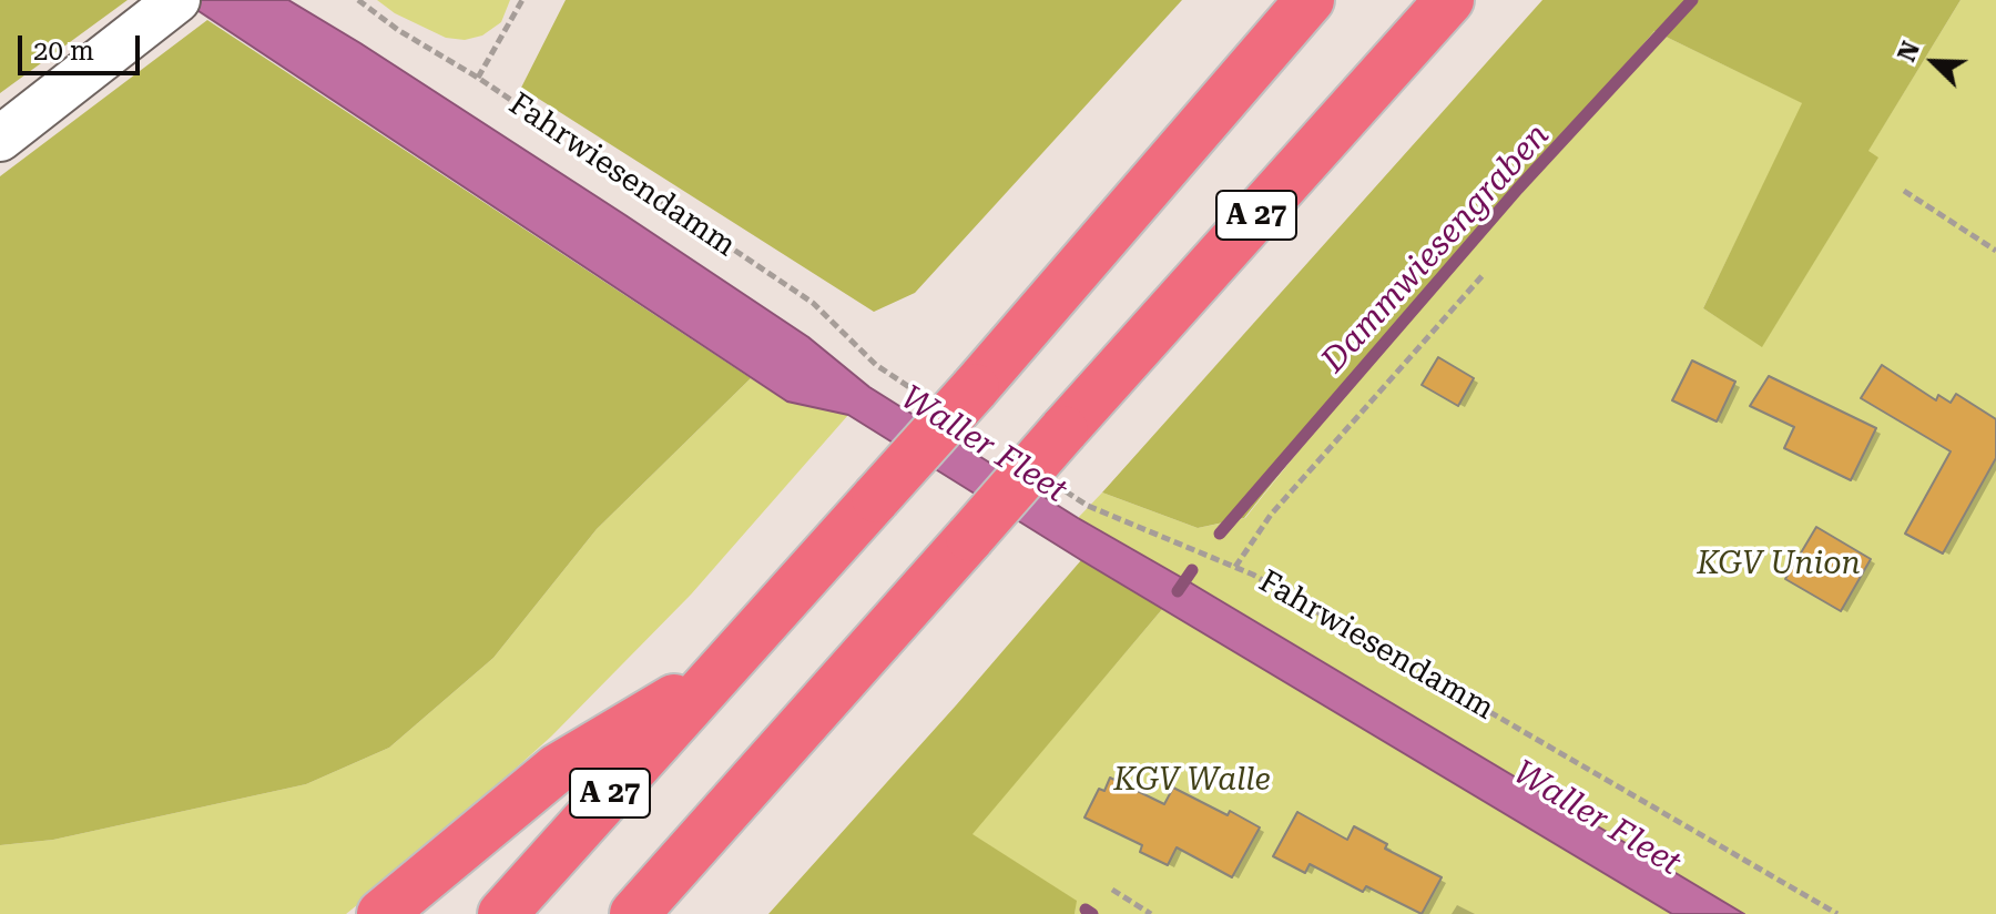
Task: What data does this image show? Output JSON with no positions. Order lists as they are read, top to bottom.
{
  "streets": {
    "highway": ["A 27"],
    "path": ["Fahrwiesendamm"]
  },
  "water": ["Dammwiesengraben", "Waller Fleet"],
  "parks": ["KGV Union", "KGV Walle"],
  "scale_bar": "20 m",
  "north": "top left"
}
